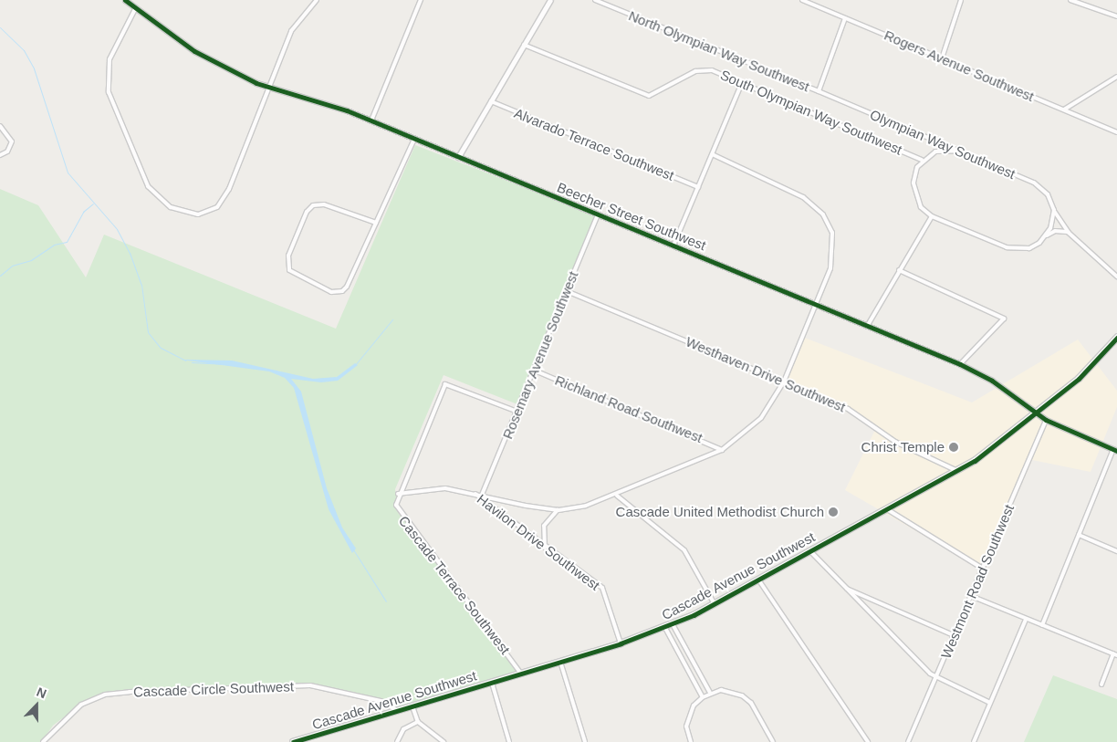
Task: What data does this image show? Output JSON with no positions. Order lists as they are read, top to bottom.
{
  "streets": {
    "main road": ["Cascade Avenue Southwest"],
    "street": [
      "North Olympian Way Southwest",
      "Rogers Avenue Southwest",
      "South Olympian Way Southwest",
      "Alvarado Terrace Southwest",
      "Olympian Way Southwest",
      "Beecher Street Southwest",
      "Rosemary Avenue Southwest",
      "Westhaven Drive Southwest",
      "Richland Road Southwest",
      "Havilon Drive Southwest",
      "Westmont Road Southwest",
      "Cascade Terrace Southwest",
      "Cascade Circle Southwest"
    ]
  },
  "crossings": [
    ["North Olympian Way Southwest", "Olympian Way Southwest"],
    ["Beecher Street Southwest", "Rosemary Avenue Southwest"],
    ["Beecher Street Southwest", "Cascade Avenue Southwest"],
    ["Beecher Street Southwest", "Westmont Road Southwest"],
    ["Rosemary Avenue Southwest", "Westhaven Drive Southwest"],
    ["Rosemary Avenue Southwest", "Richland Road Southwest"],
    ["Westhaven Drive Southwest", "Cascade Avenue Southwest"],
    ["Havilon Drive Southwest", "Cascade Avenue Southwest"],
    ["Cascade Avenue Southwest", "Cascade Terrace Southwest"],
    ["Cascade Avenue Southwest", "Cascade Circle Southwest"]
  ],
  "places": ["Christ Temple", "Cascade United Methodist Church"],
  "north": "top"
}
